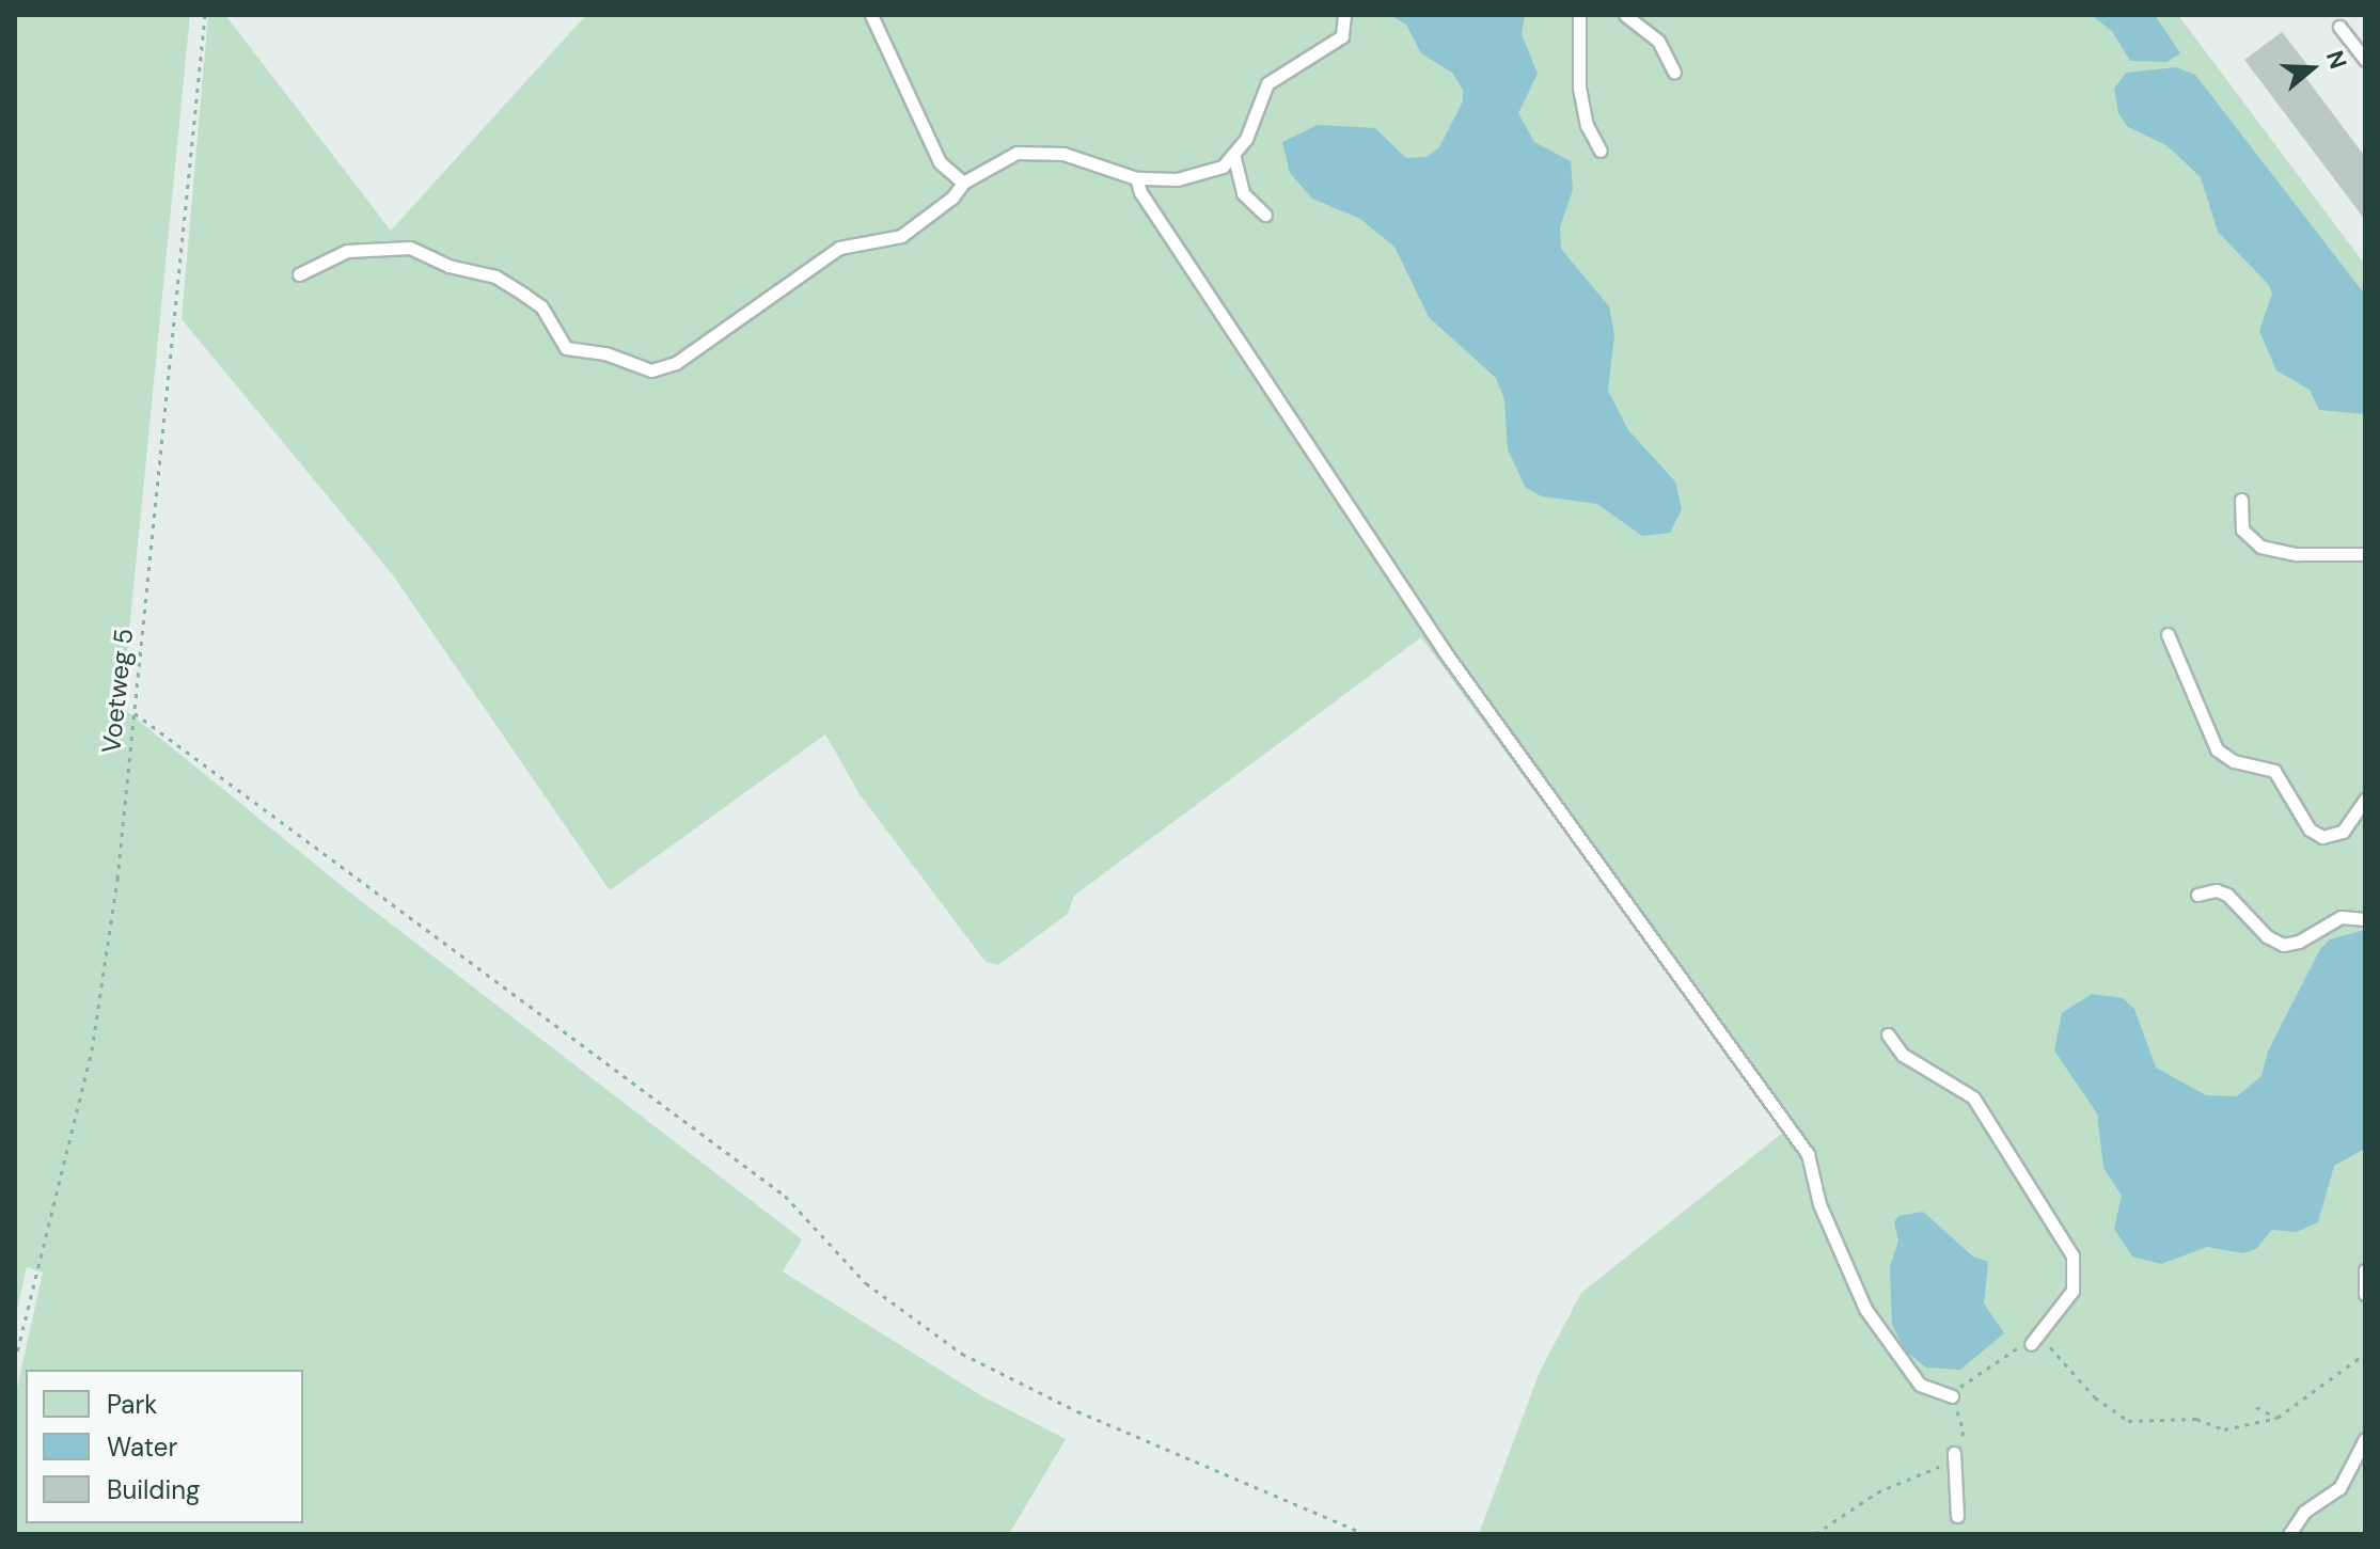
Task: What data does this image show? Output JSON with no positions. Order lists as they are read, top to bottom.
{
  "streets": {
    "path": ["Voetweg 5"]
  },
  "legend": ["Park", "Water", "Building"],
  "north": "right"
}
